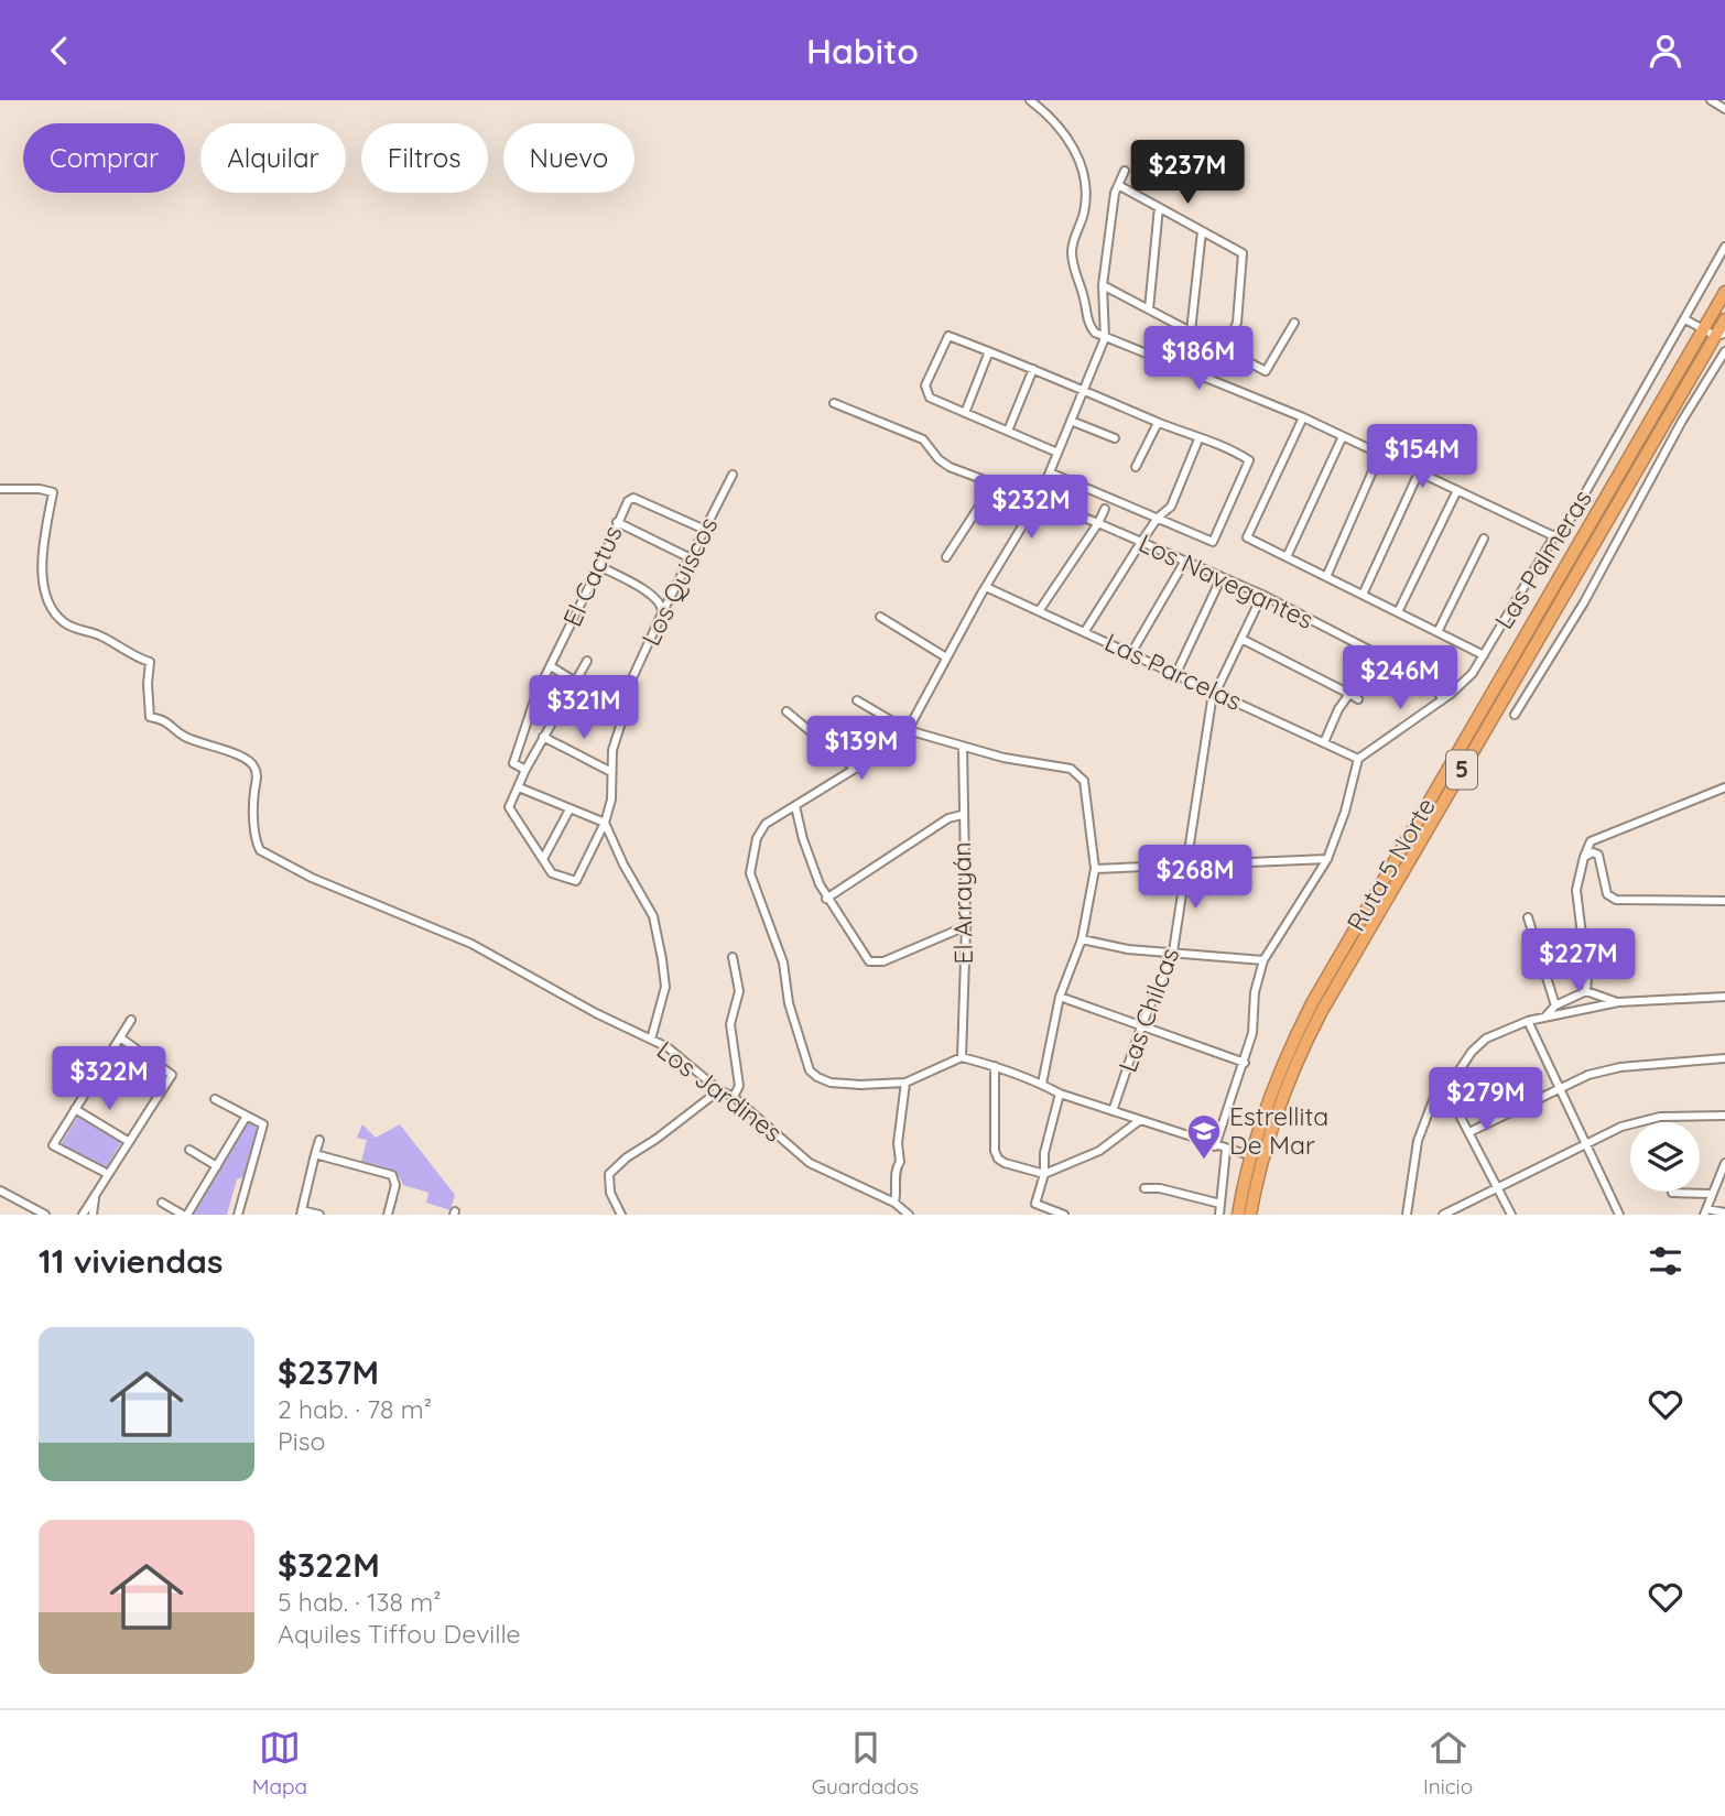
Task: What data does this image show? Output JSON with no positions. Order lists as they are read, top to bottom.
{
  "streets": {
    "highway": ["5", "Ruta 5 Norte"],
    "street": [
      "Las Palmeras",
      "El Cactus",
      "Los Quiscos",
      "Los Navegantes",
      "Las Parcelas",
      "El Arrayán",
      "Las Chilcas",
      "Los Jardines"
    ]
  },
  "crossings": [
    ["Las Palmeras", "Los Navegantes"],
    ["Las Palmeras", "Las Parcelas"],
    ["El Cactus", "Los Quiscos"],
    ["Los Navegantes", "Las Chilcas"],
    ["Las Parcelas", "Las Chilcas"]
  ],
  "places": {
    "school or university": ["Estrellita De Mar"]
  },
  "page": {
    "header": "Habito",
    "chip": [
      "Comprar",
      "Alquilar",
      "Filtros",
      "Nuevo"
    ],
    "price": [
      "$237M",
      "$186M",
      "$154M",
      "$232M",
      "$246M",
      "$321M",
      "$139M",
      "$268M",
      "$227M",
      "$322M",
      "$279M"
    ],
    "heading": "11 viviendas",
    "list": [
      {
        "name": "$237M",
        "note": "2 hab. · 78 m² · Piso"
      },
      {
        "name": "$322M",
        "note": "5 hab. · 138 m² · Aquiles Tiffou Deville"
      }
    ],
    "tabs": ["Mapa", "Guardados", "Inicio"]
  }
}
